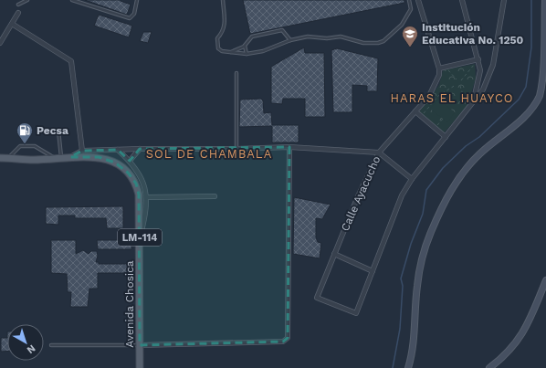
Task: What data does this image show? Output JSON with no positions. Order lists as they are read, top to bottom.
{
  "streets": {
    "main road": ["LM-114", "Avenida Chosica"],
    "street": ["Calle Ayacucho"]
  },
  "crossings": [
    ["LM-114", "Avenida Chosica"]
  ],
  "districts": ["HARAS EL HUAYCO", "SOL DE CHAMBALA"],
  "places": {
    "school or university": ["Institución Educativa No. 1250"],
    "fuel station": ["Pecsa"]
  },
  "north": "bottom right"
}
